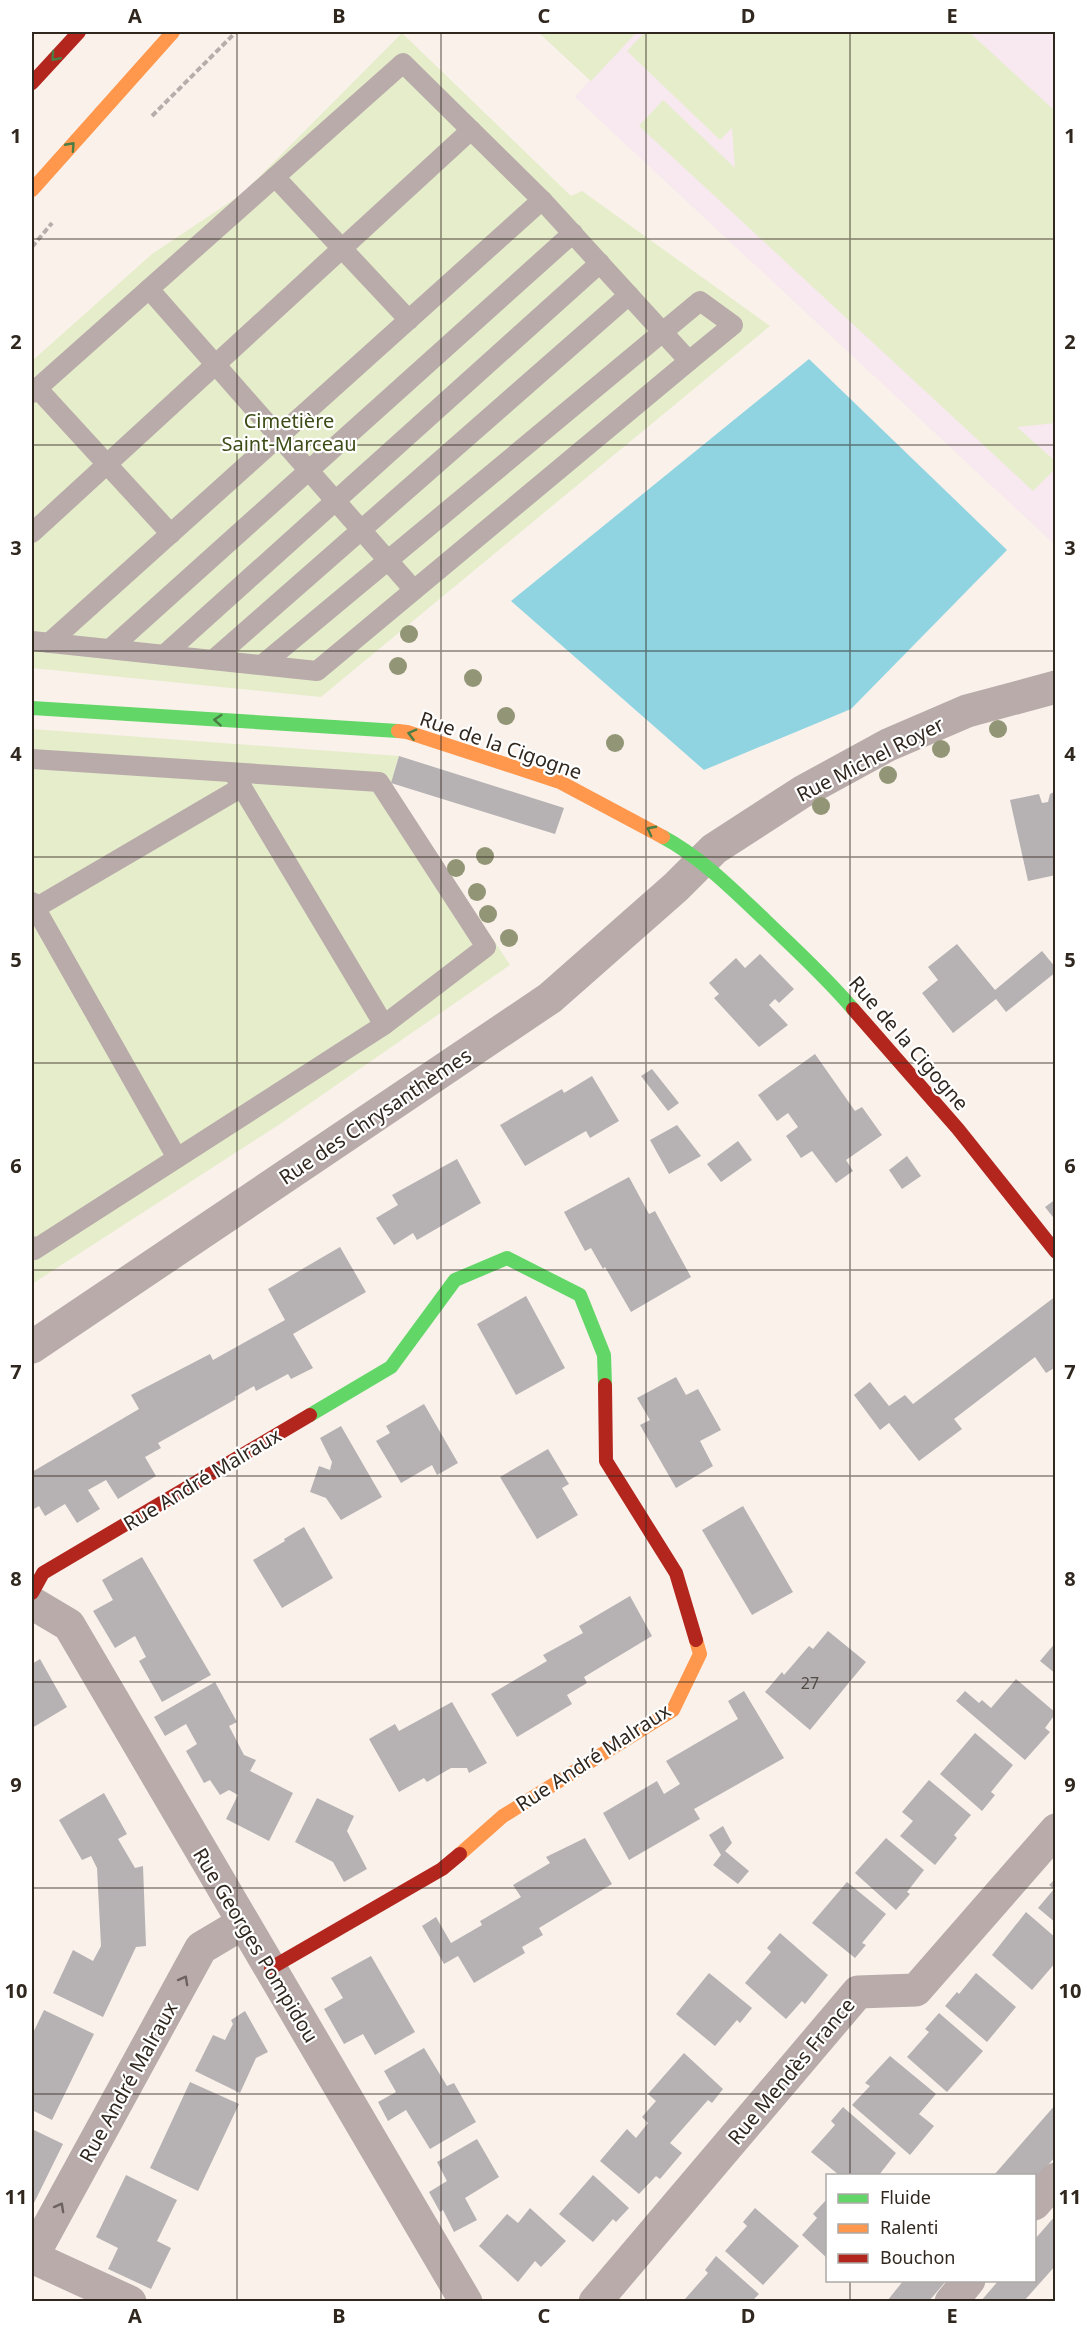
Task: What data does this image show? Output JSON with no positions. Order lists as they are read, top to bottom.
{
  "streets": {
    "street": [
      "Rue de la Cigogne",
      "Rue Michel Royer",
      "Rue des Chrysanthèmes",
      "Rue André Malraux",
      "Rue Georges Pompidou",
      "Rue Mendès France"
    ]
  },
  "crossings": [
    ["Rue de la Cigogne", "Rue Michel Royer"],
    ["Rue de la Cigogne", "Rue des Chrysanthèmes"],
    ["Rue Michel Royer", "Rue des Chrysanthèmes"],
    ["Rue André Malraux", "Rue Georges Pompidou"]
  ],
  "one_way": ["Rue de la Cigogne"],
  "parks": ["Cimetière Saint-Marceau"],
  "house_numbers": ["27"],
  "legend": ["Fluide", "Ralenti", "Bouchon"],
  "grid": {
    "columns": [
      "A",
      "B",
      "C",
      "D",
      "E"
    ],
    "rows": [
      "1",
      "2",
      "3",
      "4",
      "5",
      "6",
      "7",
      "8",
      "9",
      "10",
      "11"
    ]
  }
}
